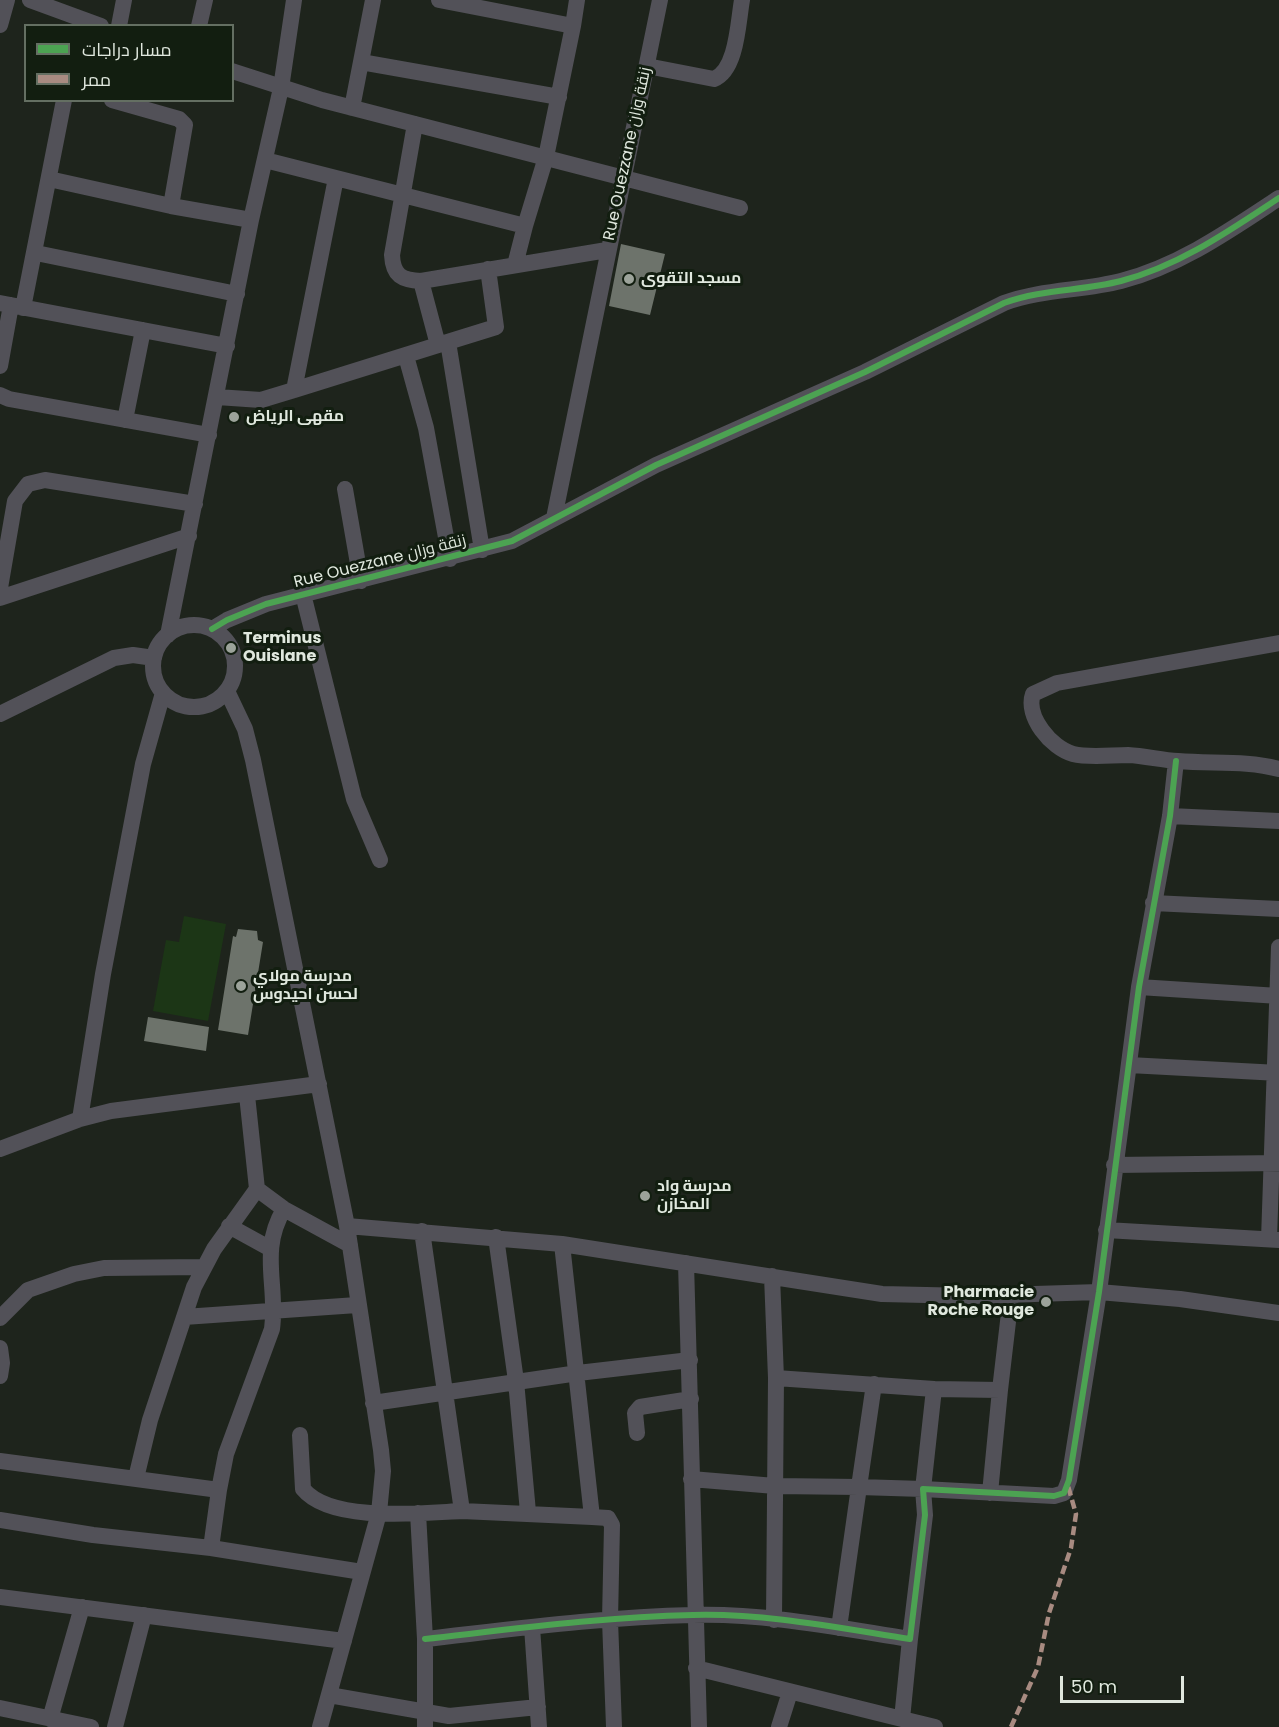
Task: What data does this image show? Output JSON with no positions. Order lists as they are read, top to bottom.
{
  "streets": {
    "street": ["Rue Ouezzane زنقة وزان"]
  },
  "places": [
    "مسجد التقوى",
    "مقهى الرياض",
    "Terminus Ouislane",
    "مدرسة مولاي لحسن احيدوس",
    "مدرسة واد المخازن",
    "Pharmacie Roche Rouge"
  ],
  "legend": ["مسار دراجات", "ممر"],
  "scale_bar": "50 m"
}
